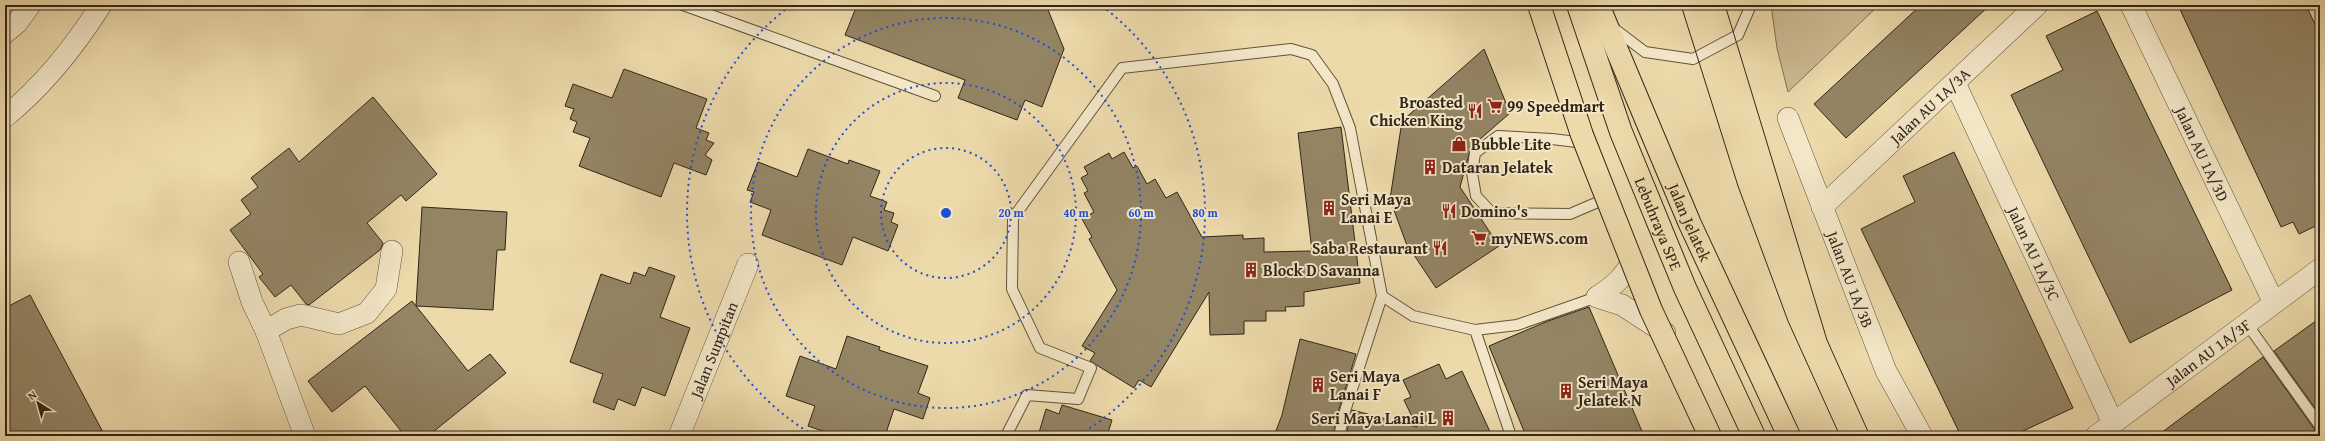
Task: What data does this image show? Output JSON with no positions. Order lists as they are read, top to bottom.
{
  "streets": {
    "main road": ["Jalan Jelatek", "Lebuhraya SPE"],
    "street": [
      "Jalan AU 1A/3A",
      "Jalan AU 1A/3D",
      "Jalan AU 1A/3C",
      "Jalan AU 1A/3B",
      "Jalan Sumpitan",
      "Jalan AU 1A/3F"
    ]
  },
  "crossings": [
    ["Jalan AU 1A/3A", "Jalan AU 1A/3C"],
    ["Jalan AU 1A/3A", "Jalan AU 1A/3B"],
    ["Jalan AU 1A/3D", "Jalan AU 1A/3F"],
    ["Jalan AU 1A/3C", "Jalan AU 1A/3F"]
  ],
  "places": {
    "supermarket": ["99 Speedmart", "myNEWS.com"],
    "restaurant": ["Broasted Chicken King", "Domino's", "Saba Restaurant"],
    "shop": ["Bubble Lite"],
    "building": [
      "Dataran Jelatek",
      "Seri Maya Lanai E",
      "Block D Savanna",
      "Seri Maya Lanai F",
      "Seri Maya Jelatek N",
      "Seri Maya Lanai L"
    ]
  },
  "north": "top left",
  "rings": [
    "20 m",
    "40 m",
    "60 m",
    "80 m"
  ]
}
